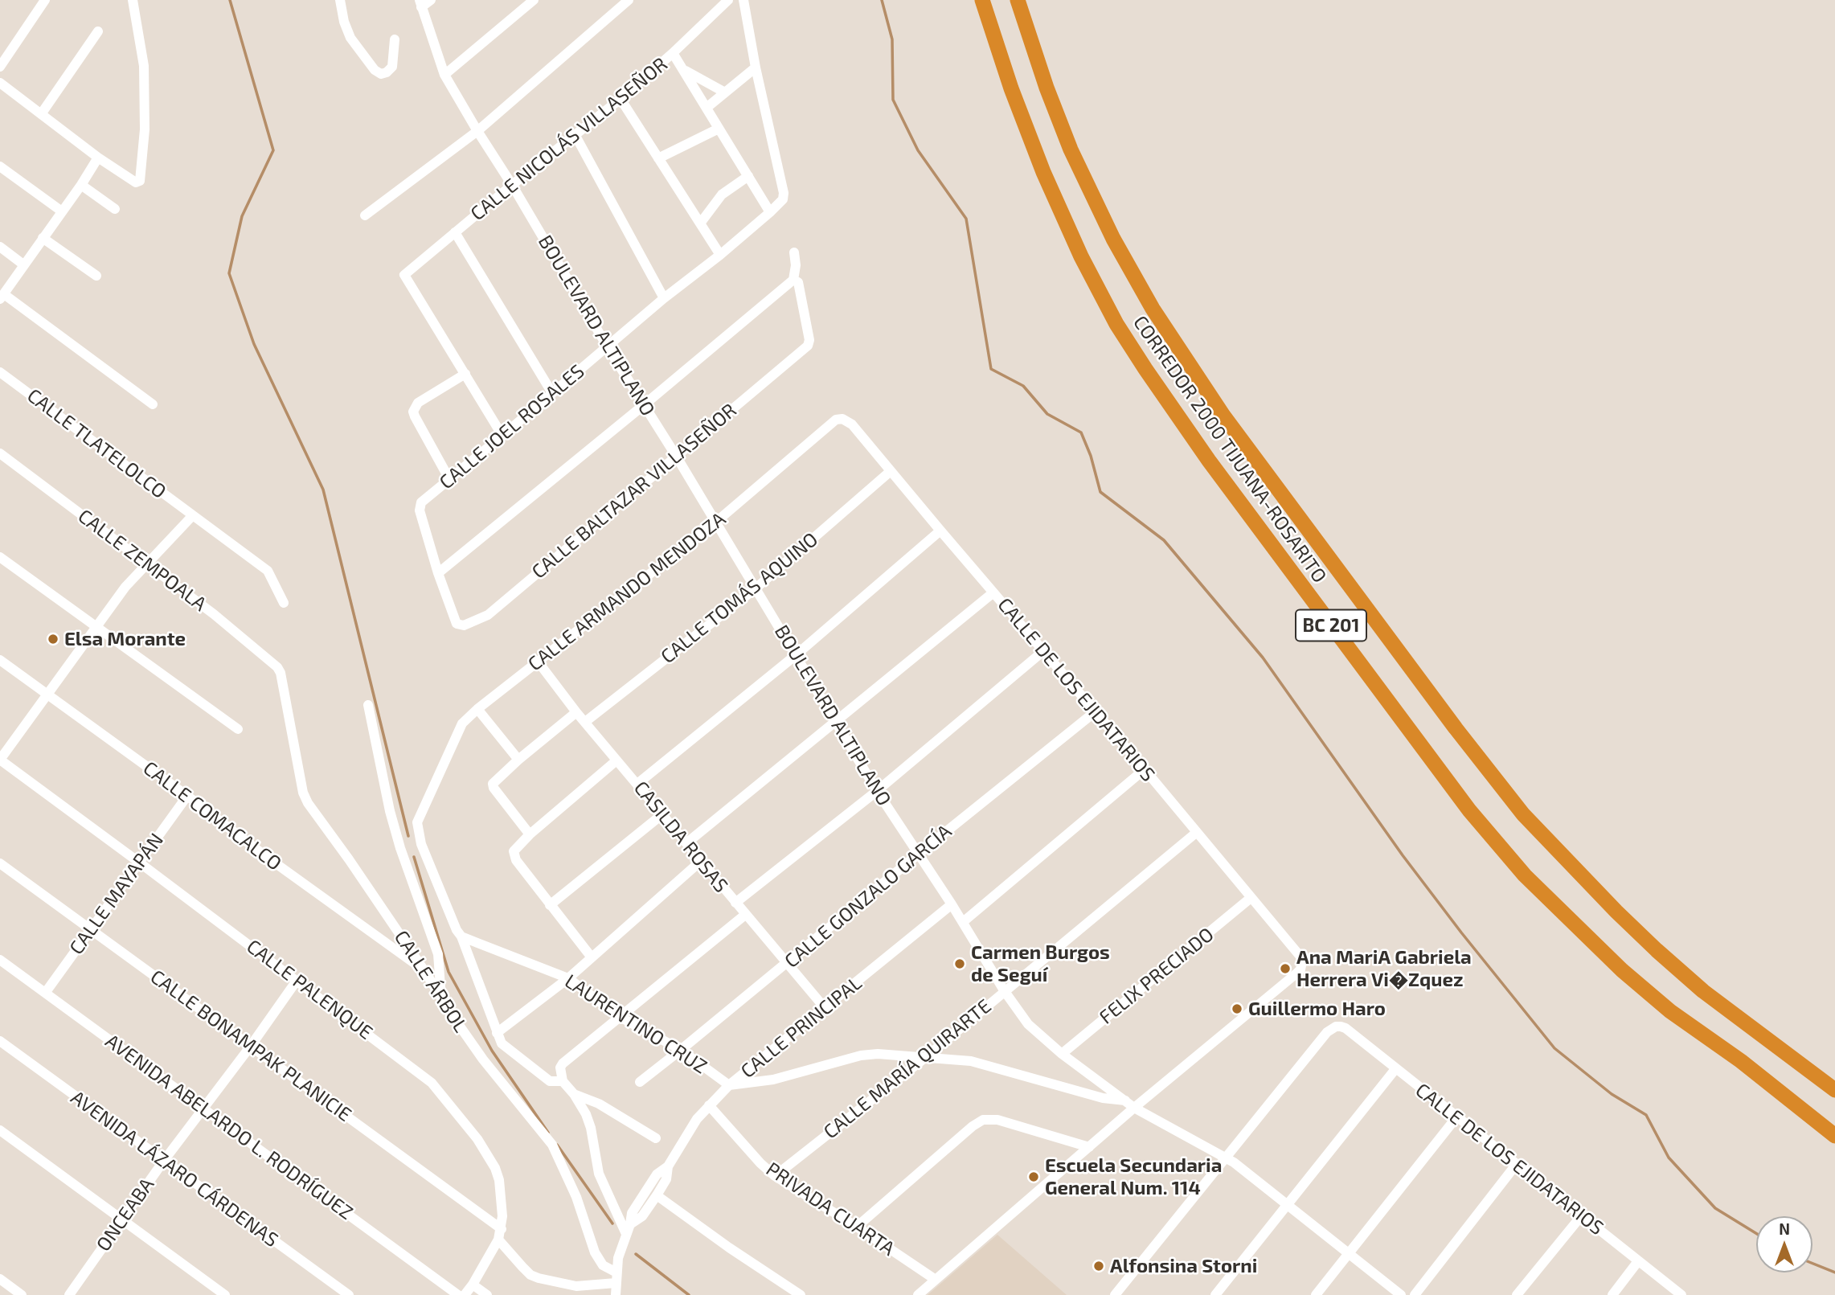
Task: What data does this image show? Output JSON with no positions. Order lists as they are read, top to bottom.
{
  "streets": {
    "highway": ["CORREDOR 2000 TIJUANA-ROSARITO", "BC 201"],
    "street": [
      "CALLE NICOLÁS VILLASEÑOR",
      "BOULEVARD ALTIPLANO",
      "CALLE JOEL ROSALES",
      "CALLE TLATELOLCO",
      "CALLE BALTAZAR VILLASEÑOR",
      "CALLE ZEMPOALA",
      "CALLE ARMANDO MENDOZA",
      "CALLE TOMÁS AQUINO",
      "CALLE DE LOS EJIDATARIOS",
      "CALLE COMACALCO",
      "CASILDA ROSAS",
      "CALLE MAYAPÁN",
      "CALLE GONZALO GARCÍA",
      "FELIX PRECIADO",
      "CALLE ÁRBOL",
      "CALLE PALENQUE",
      "LAURENTINO CRUZ",
      "CALLE PRINCIPAL",
      "CALLE BONAMPAK PLANICIE",
      "CALLE MARÍA QUIRARTE",
      "AVENIDA ABELARDO L. RODRÍGUEZ",
      "AVENIDA LÁZARO CÁRDENAS",
      "PRIVADA CUARTA",
      "ONCEABA"
    ]
  },
  "crossings": [
    ["CALLE NICOLÁS VILLASEÑOR", "BOULEVARD ALTIPLANO"],
    ["BOULEVARD ALTIPLANO", "CALLE JOEL ROSALES"],
    ["BOULEVARD ALTIPLANO", "CALLE BALTAZAR VILLASEÑOR"],
    ["BOULEVARD ALTIPLANO", "CALLE ARMANDO MENDOZA"],
    ["BOULEVARD ALTIPLANO", "CALLE TOMÁS AQUINO"],
    ["BOULEVARD ALTIPLANO", "CALLE DE LOS EJIDATARIOS"],
    ["BOULEVARD ALTIPLANO", "CALLE GONZALO GARCÍA"],
    ["BOULEVARD ALTIPLANO", "FELIX PRECIADO"],
    ["BOULEVARD ALTIPLANO", "CALLE PRINCIPAL"],
    ["BOULEVARD ALTIPLANO", "CALLE MARÍA QUIRARTE"],
    ["CALLE JOEL ROSALES", "CALLE BALTAZAR VILLASEÑOR"],
    ["CALLE ZEMPOALA", "CALLE ÁRBOL"],
    ["CALLE ARMANDO MENDOZA", "CALLE DE LOS EJIDATARIOS"],
    ["CALLE ARMANDO MENDOZA", "CASILDA ROSAS"],
    ["CALLE ARMANDO MENDOZA", "LAURENTINO CRUZ"],
    ["CALLE TOMÁS AQUINO", "CALLE DE LOS EJIDATARIOS"],
    ["CALLE TOMÁS AQUINO", "CASILDA ROSAS"],
    ["CALLE DE LOS EJIDATARIOS", "CALLE GONZALO GARCÍA"],
    ["CALLE DE LOS EJIDATARIOS", "FELIX PRECIADO"],
    ["CALLE DE LOS EJIDATARIOS", "CALLE MARÍA QUIRARTE"],
    ["CALLE COMACALCO", "CALLE MAYAPÁN"],
    ["CALLE COMACALCO", "CALLE ÁRBOL"],
    ["CASILDA ROSAS", "CALLE GONZALO GARCÍA"],
    ["CASILDA ROSAS", "CALLE PRINCIPAL"],
    ["CALLE MAYAPÁN", "CALLE PALENQUE"],
    ["CALLE MAYAPÁN", "CALLE BONAMPAK PLANICIE"],
    ["CALLE MAYAPÁN", "AVENIDA ABELARDO L. RODRÍGUEZ"],
    ["CALLE GONZALO GARCÍA", "LAURENTINO CRUZ"],
    ["CALLE ÁRBOL", "CALLE PRINCIPAL"],
    ["CALLE PALENQUE", "CALLE BONAMPAK PLANICIE"],
    ["CALLE PALENQUE", "ONCEABA"],
    ["LAURENTINO CRUZ", "CALLE PRINCIPAL"],
    ["CALLE PRINCIPAL", "PRIVADA CUARTA"],
    ["CALLE BONAMPAK PLANICIE", "ONCEABA"],
    ["CALLE MARÍA QUIRARTE", "PRIVADA CUARTA"],
    ["AVENIDA ABELARDO L. RODRÍGUEZ", "ONCEABA"],
    ["AVENIDA LÁZARO CÁRDENAS", "ONCEABA"]
  ],
  "places": [
    "Elsa Morante",
    "Carmen Burgos de Seguí",
    "Ana MariA Gabriela Herrera Vi�Zquez",
    "Guillermo Haro",
    "Escuela Secundaria General Num. 114",
    "Alfonsina Storni"
  ],
  "north": "top"
}
